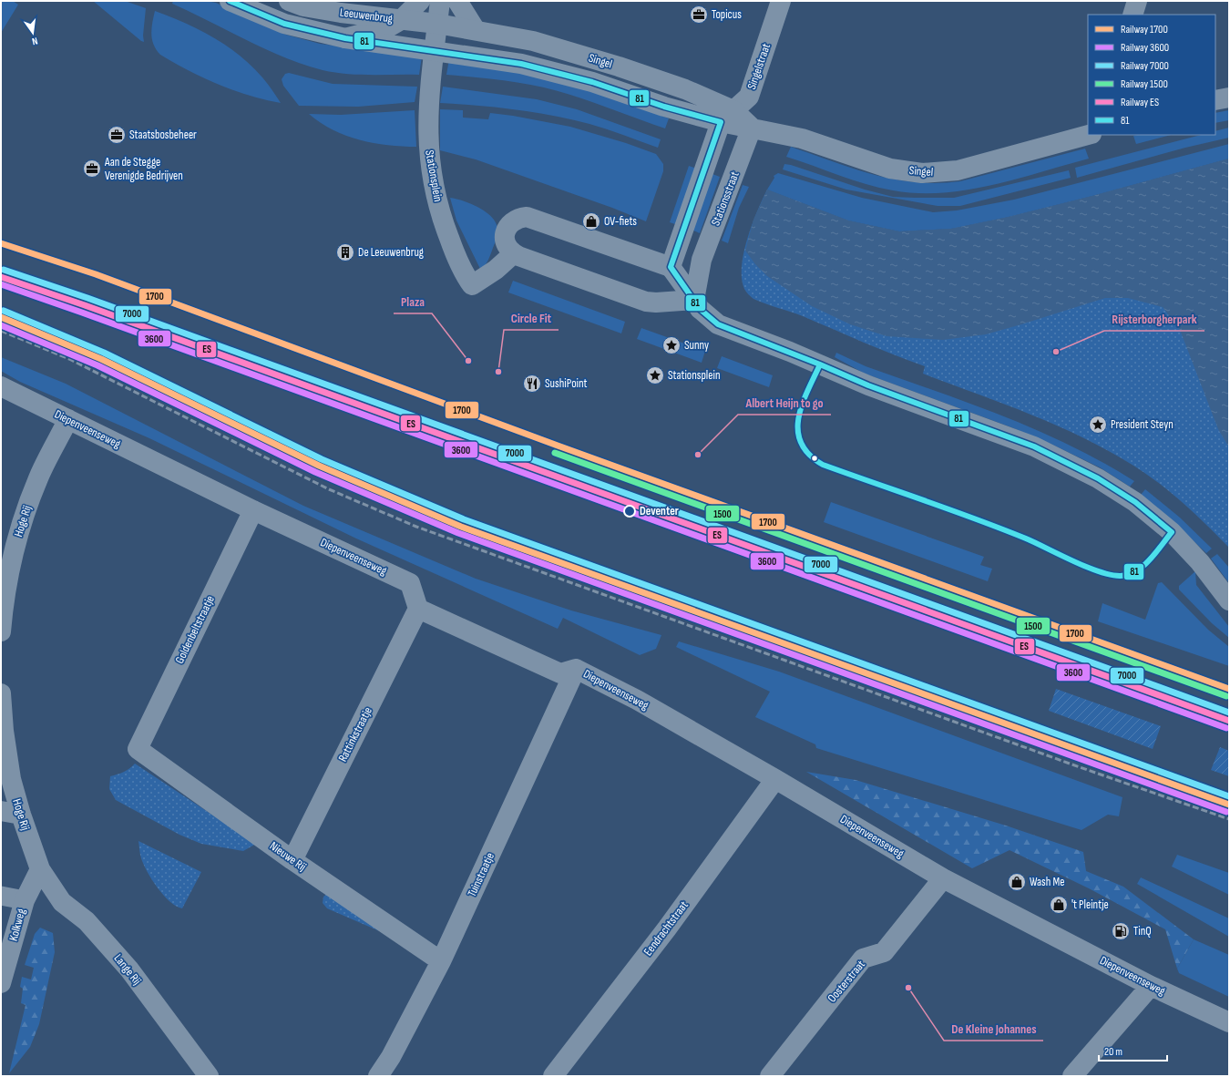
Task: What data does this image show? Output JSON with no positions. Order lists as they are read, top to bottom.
{
  "streets": {
    "street": [
      "Leeuwenbrug",
      "Singel",
      "Singelstraat",
      "Stationsplein",
      "Stationsstraat",
      "Diepenveenseweg",
      "Hoge Rij",
      "Goldenbeltstraatje",
      "Rattinkstraatje",
      "Nieuwe Rij",
      "Tuinstraatje",
      "Kolkweg",
      "Eendrachtstraat",
      "Lange Rij",
      "Oosterstraat"
    ]
  },
  "crossings": [
    ["Leeuwenbrug", "Singel"],
    ["Leeuwenbrug", "Stationsplein"],
    ["Singel", "Singelstraat"],
    ["Singel", "Stationsplein"],
    ["Singel", "Stationsstraat"],
    ["Singelstraat", "Stationsstraat"],
    ["Diepenveenseweg", "Hoge Rij"],
    ["Diepenveenseweg", "Goldenbeltstraatje"],
    ["Diepenveenseweg", "Rattinkstraatje"],
    ["Diepenveenseweg", "Tuinstraatje"],
    ["Diepenveenseweg", "Eendrachtstraat"],
    ["Diepenveenseweg", "Oosterstraat"],
    ["Hoge Rij", "Kolkweg"],
    ["Hoge Rij", "Lange Rij"],
    ["Goldenbeltstraatje", "Nieuwe Rij"],
    ["Rattinkstraatje", "Nieuwe Rij"],
    ["Nieuwe Rij", "Tuinstraatje"],
    ["Kolkweg", "Lange Rij"]
  ],
  "places": {
    "office": ["Topicus", "Staatsbosbeheer", "Aan de Stegge Verenigde Bedrijven"],
    "shop": ["OV-fiets", "Wash Me", "'t Pleintje"],
    "building": ["De Leeuwenbrug"],
    "place": ["Sunny", "Stationsplein", "President Steyn"],
    "other": [
      "Rijsterborgherpark",
      "Plaza",
      "Circle Fit",
      "Albert Heijn to go",
      "Deventer",
      "De Kleine Johannes"
    ],
    "restaurant": ["SushiPoint"],
    "fuel station": ["TinQ"]
  },
  "lines": [
    "transit line 81",
    "rail line 1700",
    "rail line 7000",
    "rail line ES",
    "rail line 3600",
    "rail line 1500"
  ],
  "legend": [
    "Railway 1700",
    "Railway 3600",
    "Railway 7000",
    "Railway 1500",
    "Railway ES",
    "81"
  ],
  "scale_bar": "20 m",
  "north": "bottom"
}
